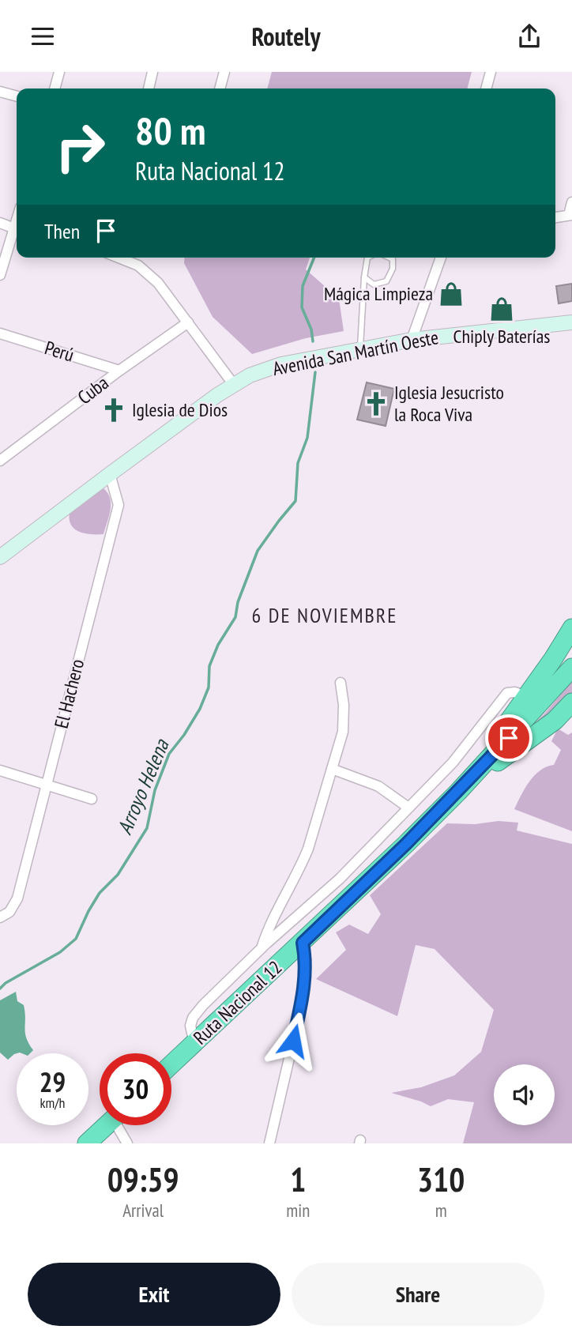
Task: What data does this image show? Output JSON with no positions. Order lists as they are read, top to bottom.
{
  "streets": {
    "highway": ["Ruta Nacional 12"],
    "main road": ["Avenida San Martín Oeste"],
    "street": ["Perú", "Cuba", "El Hachero"]
  },
  "crossings": [
    ["Perú", "Cuba"],
    ["Avenida San Martín Oeste", "El Hachero"]
  ],
  "districts": ["6 DE NOVIEMBRE"],
  "water": ["Arroyo Helena"],
  "places": {
    "shop": ["Mágica Limpieza", "Chiply Baterías"],
    "church": ["Iglesia Jesucristo la Roca Viva", "Iglesia de Dios"]
  },
  "page": {
    "header": "Routely",
    "turn": ["80 m", "Ruta Nacional 12"],
    "then": "Then",
    "speed": "29 km/h",
    "limit": "30",
    "eta": [
      "09:59",
      "Arrival",
      "1",
      "min",
      "310",
      "m"
    ],
    "buttons": ["Exit", "Share"]
  }
}
